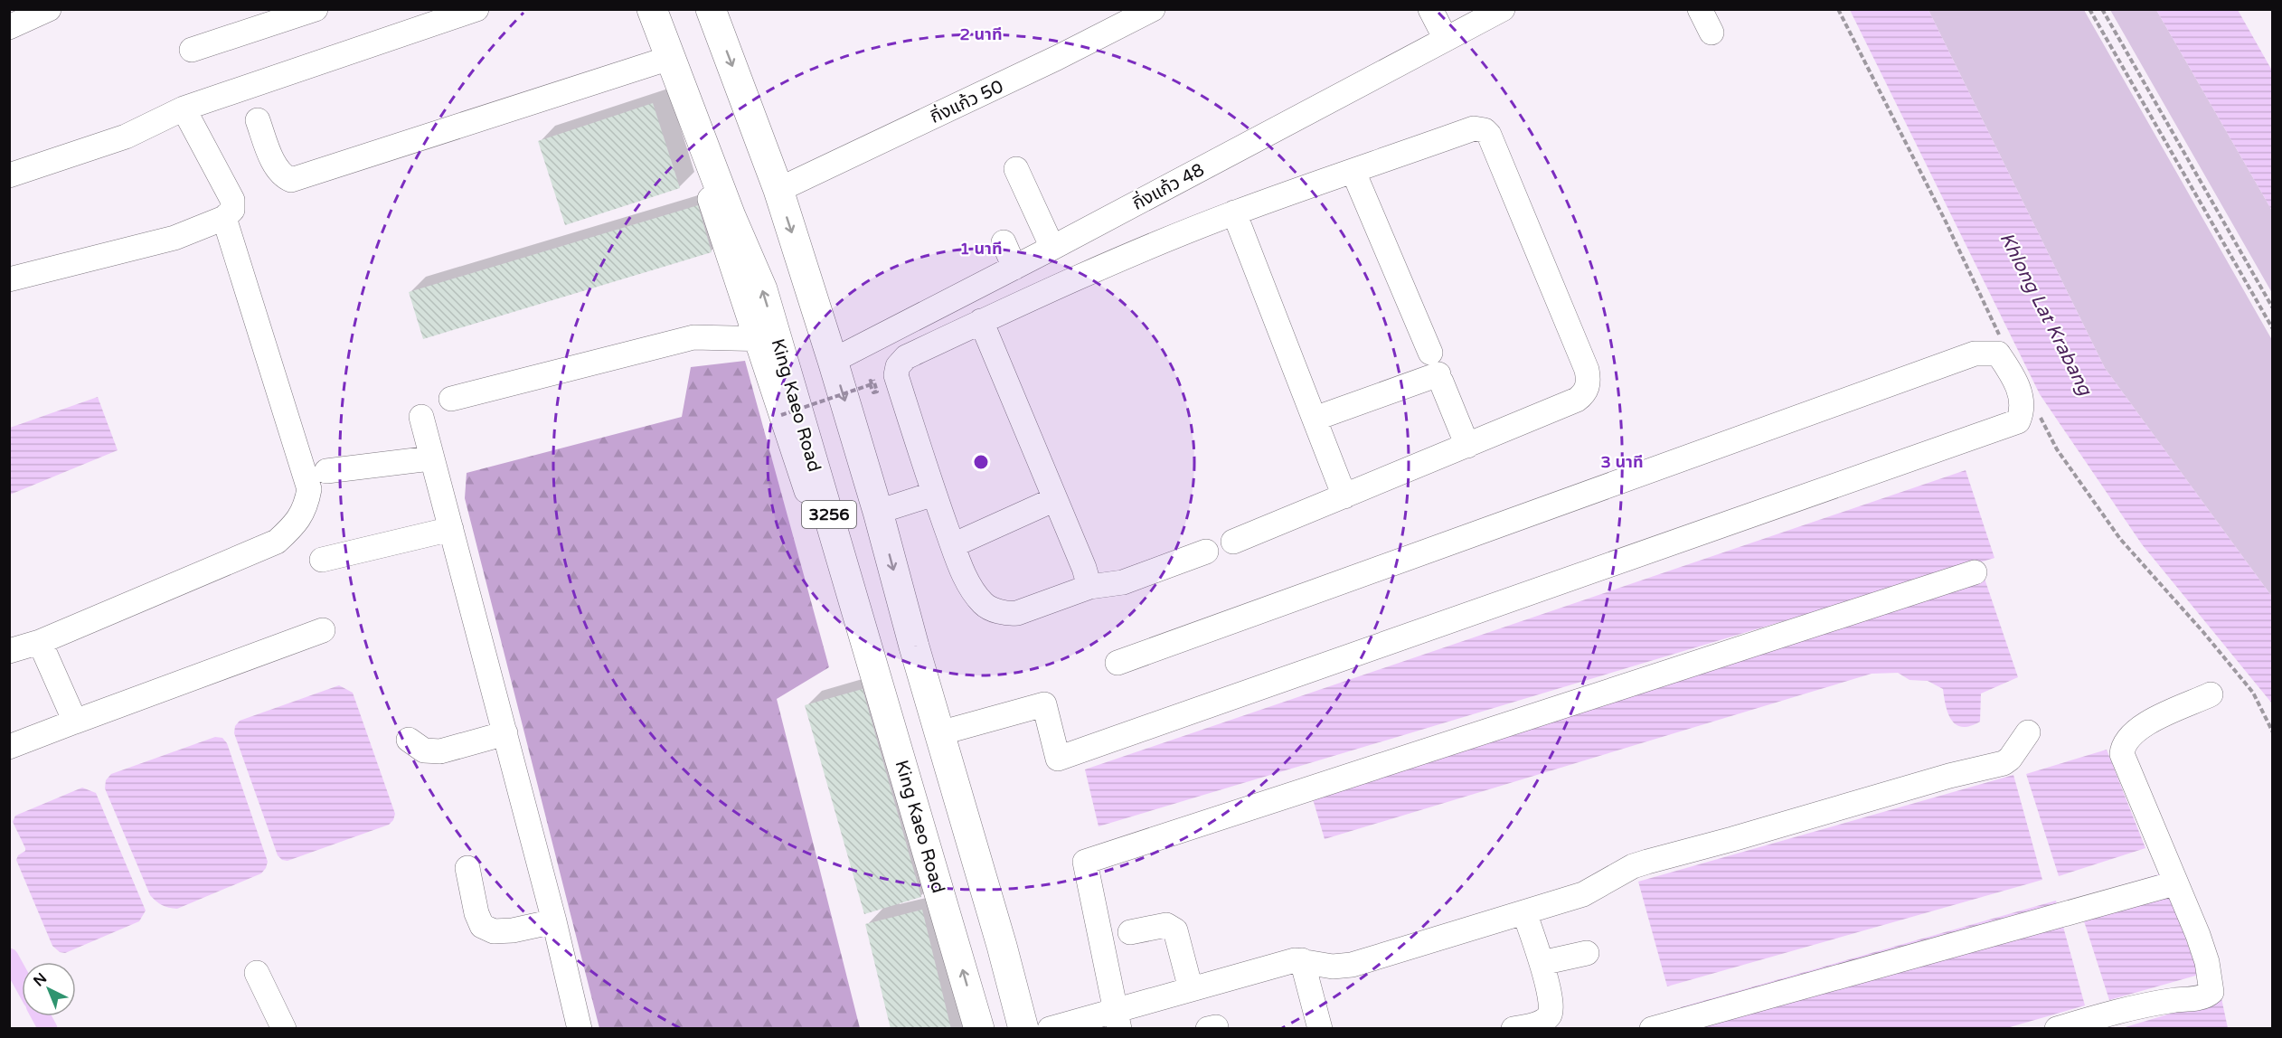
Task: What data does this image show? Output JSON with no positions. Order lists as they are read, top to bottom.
{
  "streets": {
    "main road": ["King Kaeo Road", "3256"],
    "street": ["กิ่งแก้ว 50", "กิ่งแก้ว 48"]
  },
  "crossings": [
    ["กิ่งแก้ว 50", "3256"],
    ["กิ่งแก้ว 48", "3256"]
  ],
  "water": ["Khlong Lat Krabang"],
  "north": "top left",
  "rings": ["2 นาที", "1 นาที", "3 นาที"]
}
